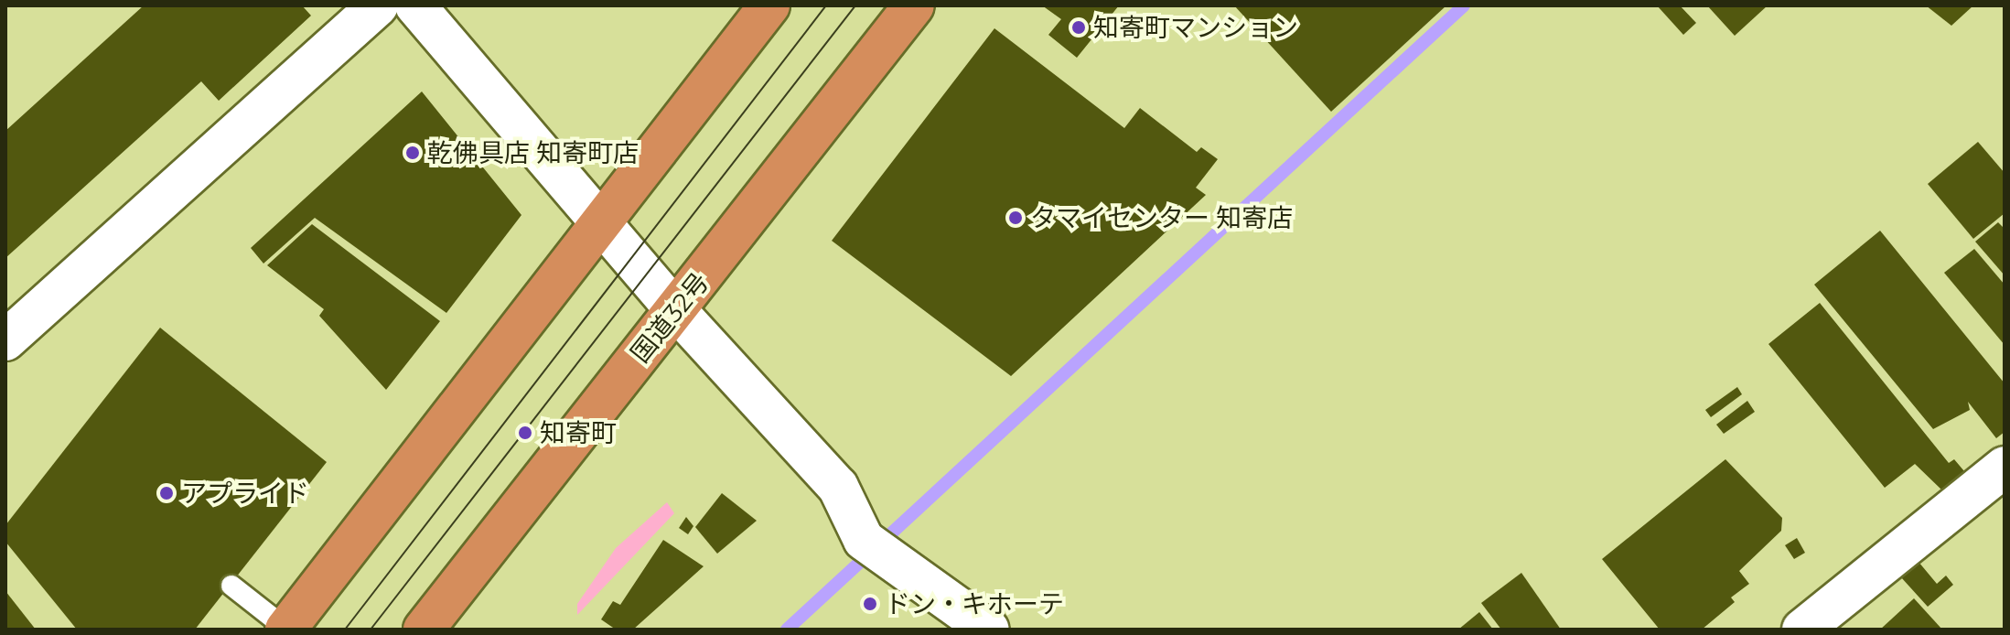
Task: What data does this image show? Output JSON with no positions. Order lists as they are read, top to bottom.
{
  "streets": {
    "highway": ["国道32号"]
  },
  "places": [
    "知寄町マンション",
    "乾佛具店 知寄町店",
    "タマイセンター 知寄店",
    "知寄町",
    "アプライド",
    "ドン・キホーテ"
  ]
}
